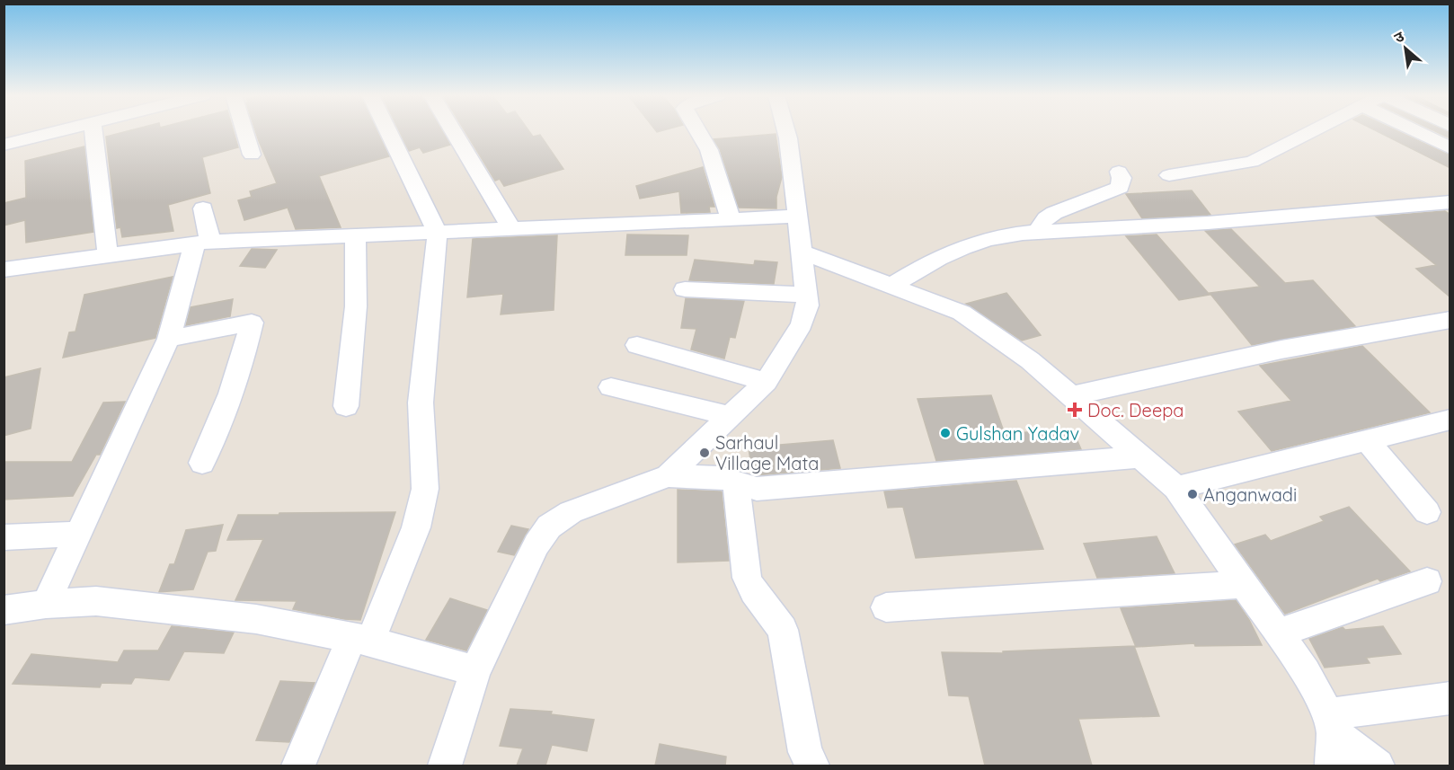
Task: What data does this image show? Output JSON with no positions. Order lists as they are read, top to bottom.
{
  "places": {
    "health": ["Doc. Deepa"],
    "other": ["Gulshan Yadav", "Sarhaul Village Mata", "Anganwadi"]
  },
  "north": "top left"
}
